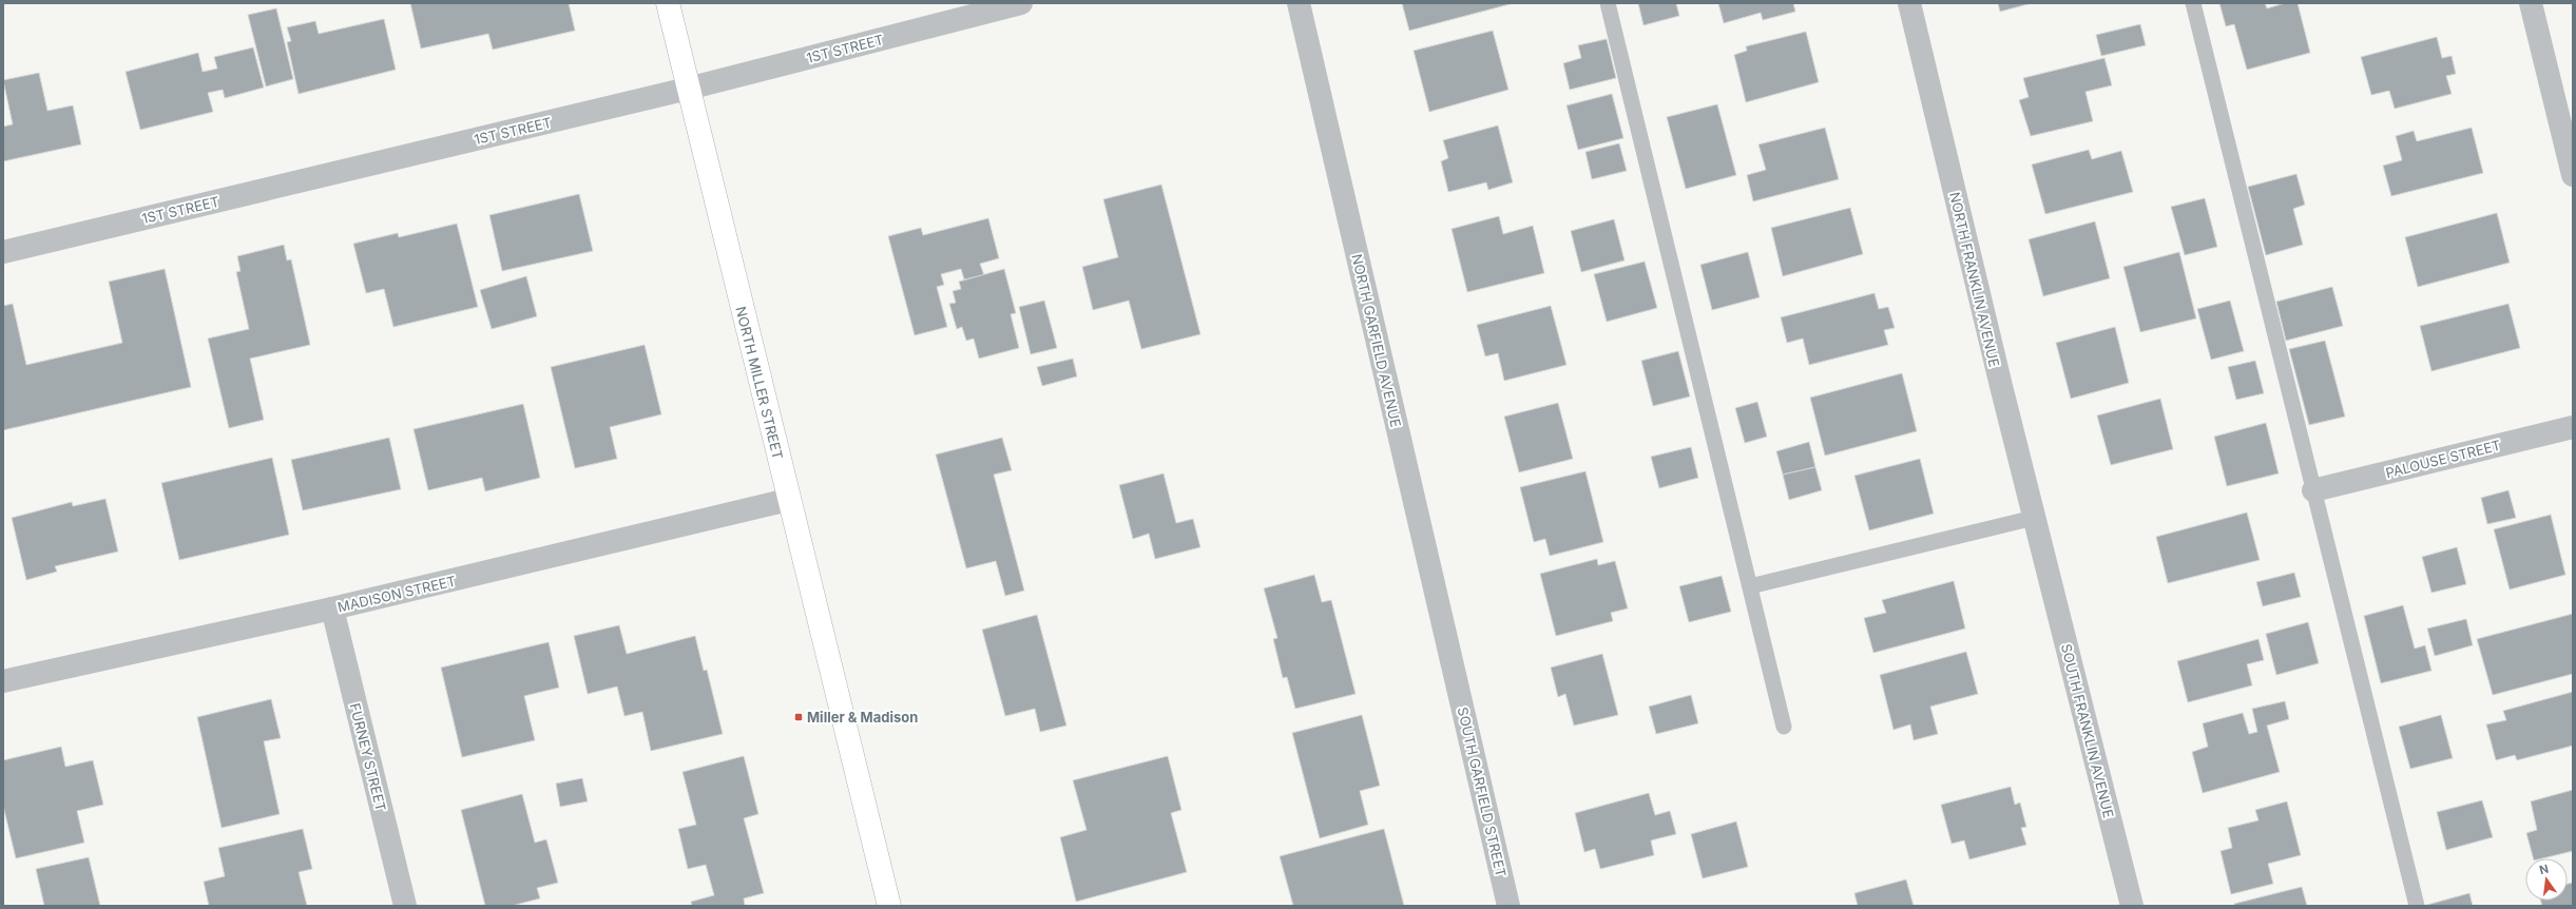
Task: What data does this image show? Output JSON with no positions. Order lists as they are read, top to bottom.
{
  "streets": {
    "main road": ["NORTH MILLER STREET"],
    "street": [
      "1ST STREET",
      "NORTH FRANKLIN AVENUE",
      "NORTH GARFIELD AVENUE",
      "PALOUSE STREET",
      "MADISON STREET",
      "SOUTH FRANKLIN AVENUE",
      "FURNEY STREET",
      "SOUTH GARFIELD STREET"
    ]
  },
  "crossings": [
    ["1ST STREET", "NORTH MILLER STREET"],
    ["NORTH FRANKLIN AVENUE", "SOUTH FRANKLIN AVENUE"],
    ["NORTH GARFIELD AVENUE", "SOUTH GARFIELD STREET"],
    ["NORTH MILLER STREET", "MADISON STREET"],
    ["MADISON STREET", "FURNEY STREET"]
  ],
  "places": {
    "transit": ["Miller & Madison"]
  },
  "north": "top"
}
